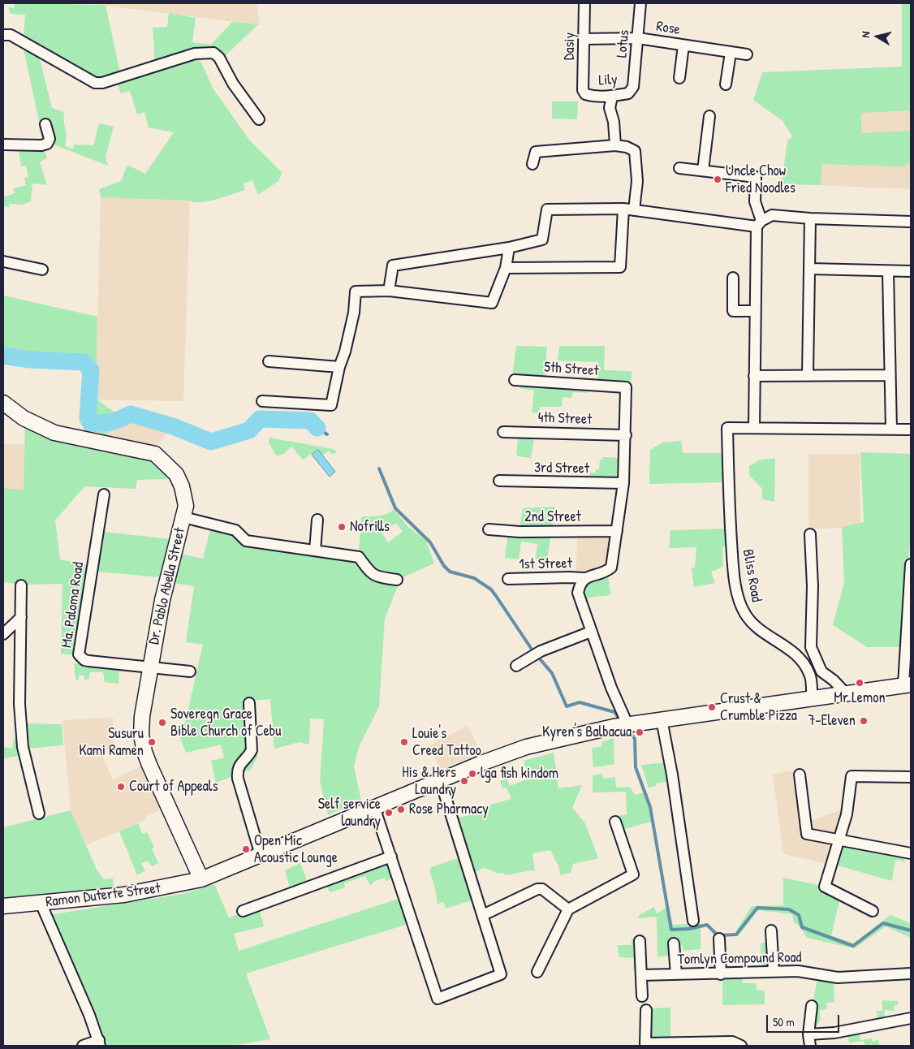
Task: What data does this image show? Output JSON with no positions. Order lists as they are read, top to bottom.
{
  "streets": {
    "main road": ["Dr. Pablo Abella Street", "Ramon Duterte Street"],
    "street": [
      "Rose",
      "Lotus",
      "Dasiy",
      "Lily",
      "5th Street",
      "4th Street",
      "3rd Street",
      "2nd Street",
      "1st Street",
      "Bliss Road",
      "Ma. Paloma Road",
      "Tomlyn Compound Road"
    ]
  },
  "crossings": [
    ["Rose", "Lotus"],
    ["Rose", "Dasiy"],
    ["Lotus", "Lily"],
    ["Dasiy", "Lily"],
    ["5th Street", "4th Street"],
    ["2nd Street", "1st Street"],
    ["Bliss Road", "Ramon Duterte Street"],
    ["Dr. Pablo Abella Street", "Ma. Paloma Road"],
    ["Dr. Pablo Abella Street", "Ramon Duterte Street"]
  ],
  "places": [
    "Uncle Chow Fried Noodles",
    "Nofrills",
    "Mr Lemon",
    "Crust & Crumble Pizza",
    "7-Eleven",
    "Soveregn Grace Bible Church of Cebu",
    "Kyren's Balbacua",
    "Susuru Kami Ramen",
    "Louie's Creed Tattoo",
    "lga fish kindom",
    "His & Hers Laundry",
    "Court of Appeals",
    "Rose Pharmacy",
    "Self service laundry",
    "Open Mic Acoustic Lounge"
  ],
  "scale_bar": "50 m",
  "north": "left"
}
